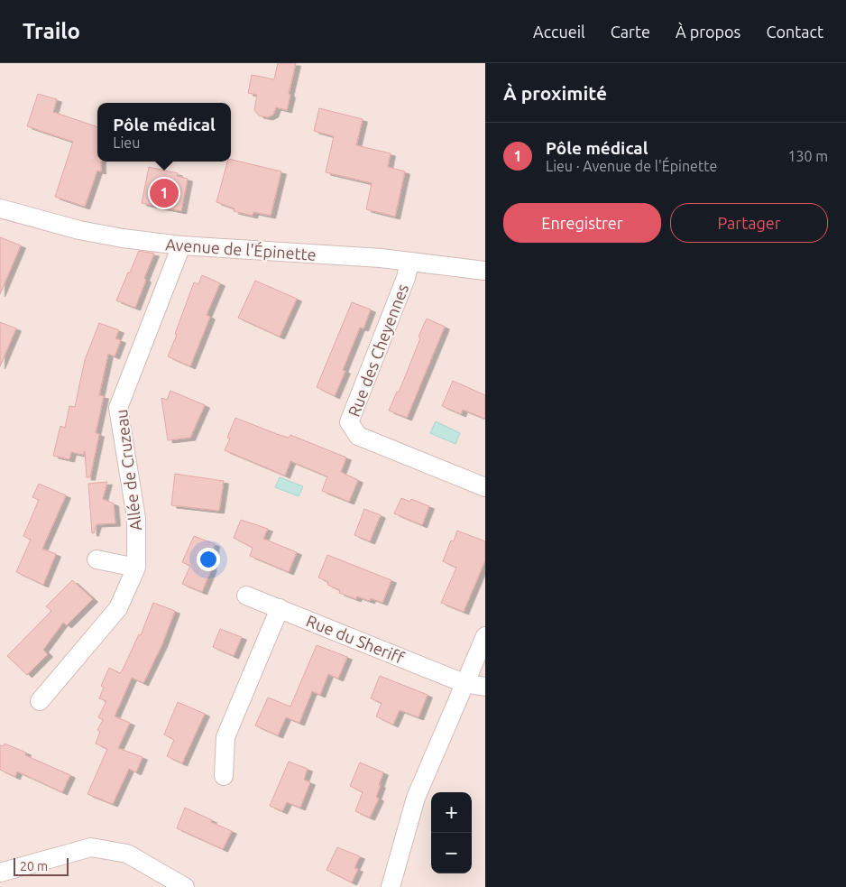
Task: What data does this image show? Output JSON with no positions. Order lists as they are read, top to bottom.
{
  "streets": {
    "street": [
      "Avenue de l'Épinette",
      "Rue des Cheyennes",
      "Allée de Cruzeau",
      "Rue du Sheriff"
    ]
  },
  "crossings": [
    ["Avenue de l'Épinette", "Rue des Cheyennes"],
    ["Avenue de l'Épinette", "Allée de Cruzeau"]
  ],
  "scale_bar": "20 m",
  "page": {
    "header": "Trailo",
    "nav": [
      "Accueil",
      "Carte",
      "À propos",
      "Contact"
    ],
    "heading": "À proximité",
    "popup": ["Pôle médical", "Lieu"],
    "list": [
      {
        "mark": "1",
        "name": "Pôle médical",
        "note": "Lieu · Avenue de l'Épinette",
        "value": "130 m"
      }
    ],
    "pins": "1",
    "buttons": ["Enregistrer", "Partager"],
    "map_buttons": ["+", "−"],
    "scale": "20 m"
  }
}
